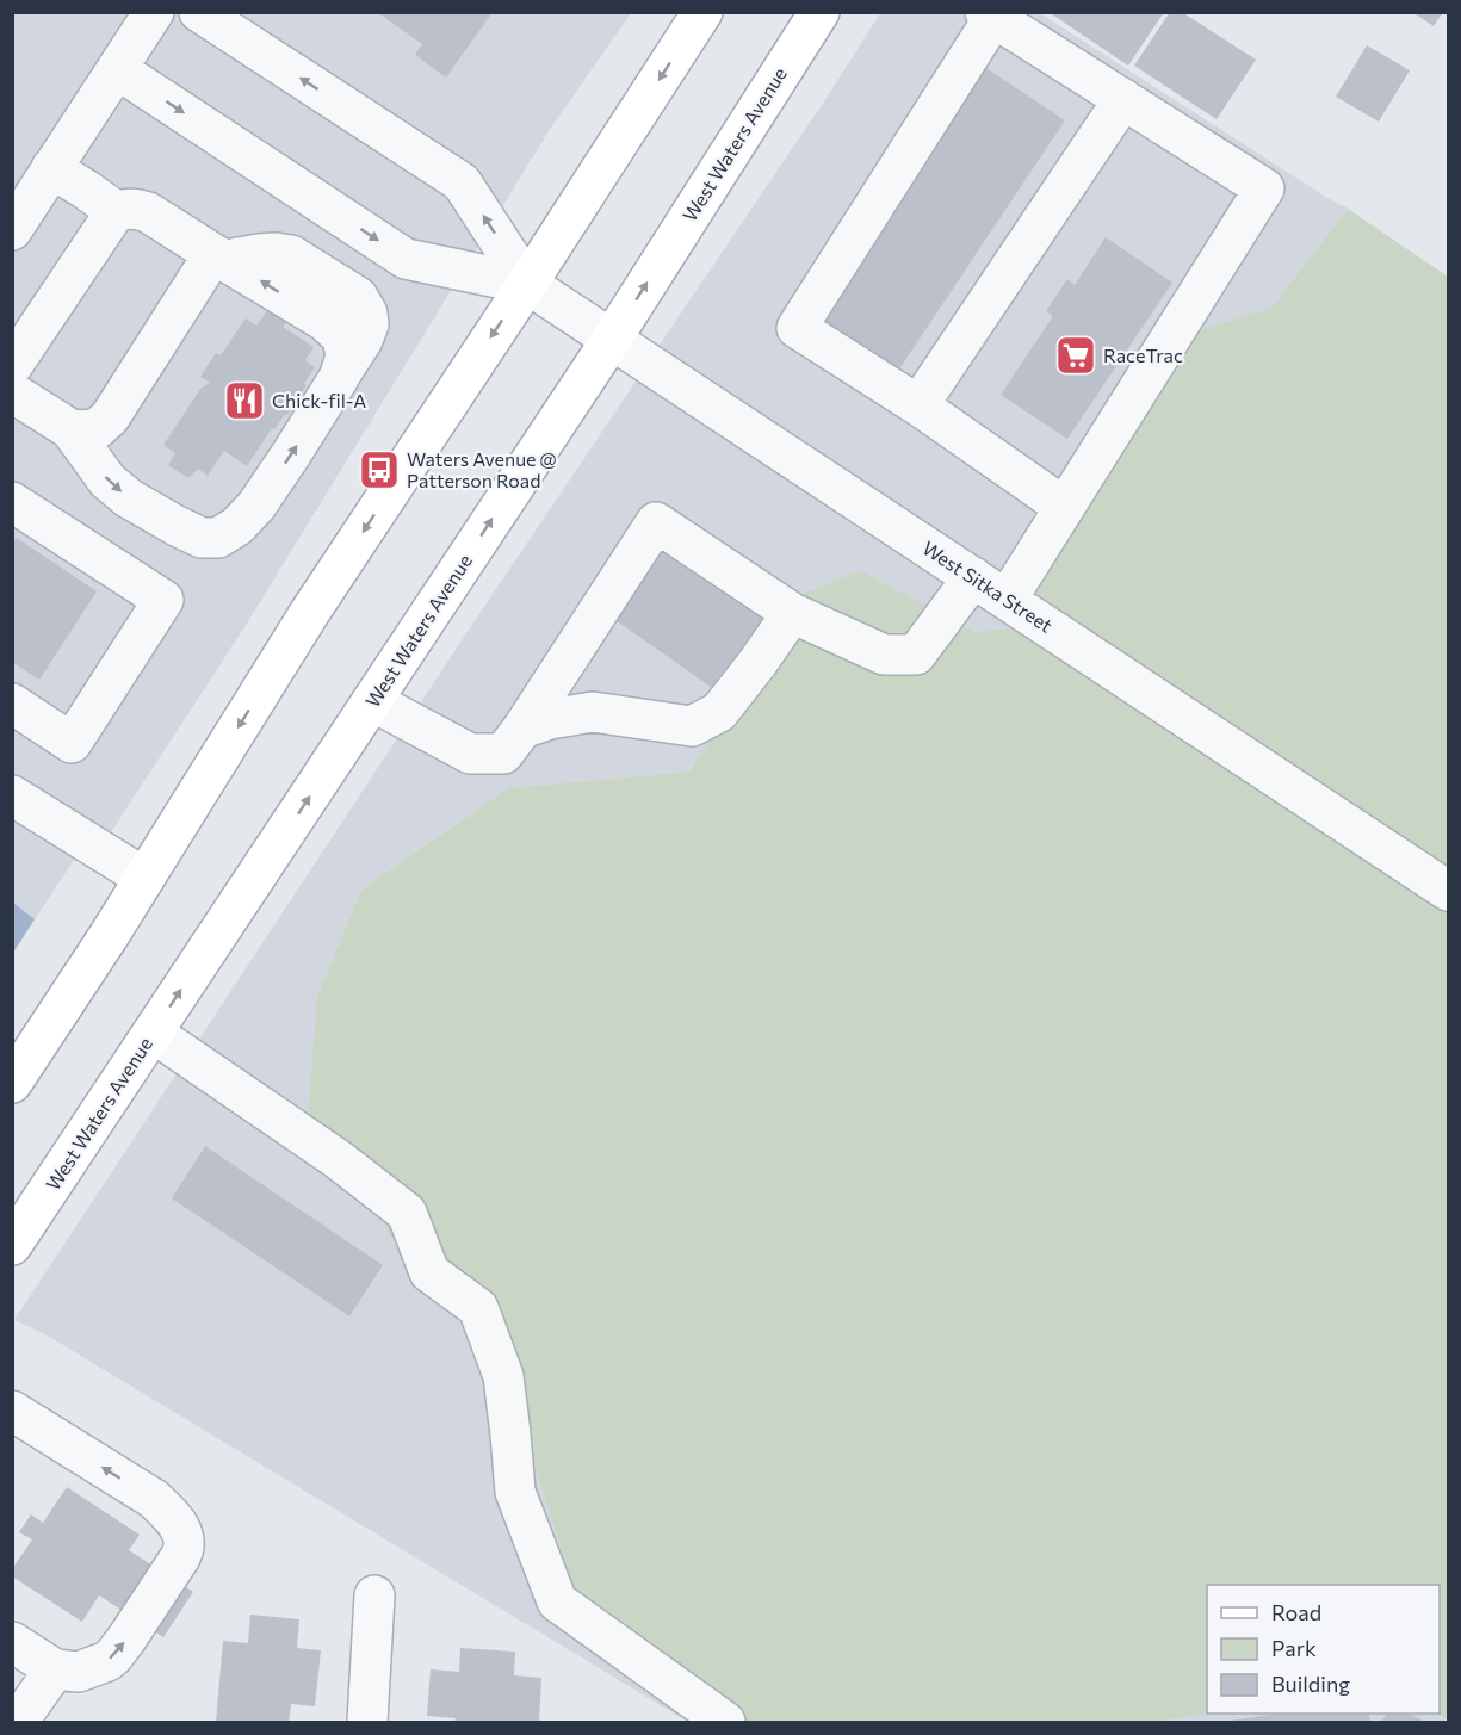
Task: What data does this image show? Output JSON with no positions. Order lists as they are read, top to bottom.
{
  "streets": {
    "main road": ["West Waters Avenue"],
    "street": ["West Sitka Street"]
  },
  "crossings": [
    ["West Waters Avenue", "West Sitka Street"]
  ],
  "places": {
    "supermarket": ["RaceTrac"],
    "restaurant": ["Chick-fil-A"],
    "bus stop": ["Waters Avenue @ Patterson Road"]
  },
  "legend": ["Road", "Park", "Building"]
}
